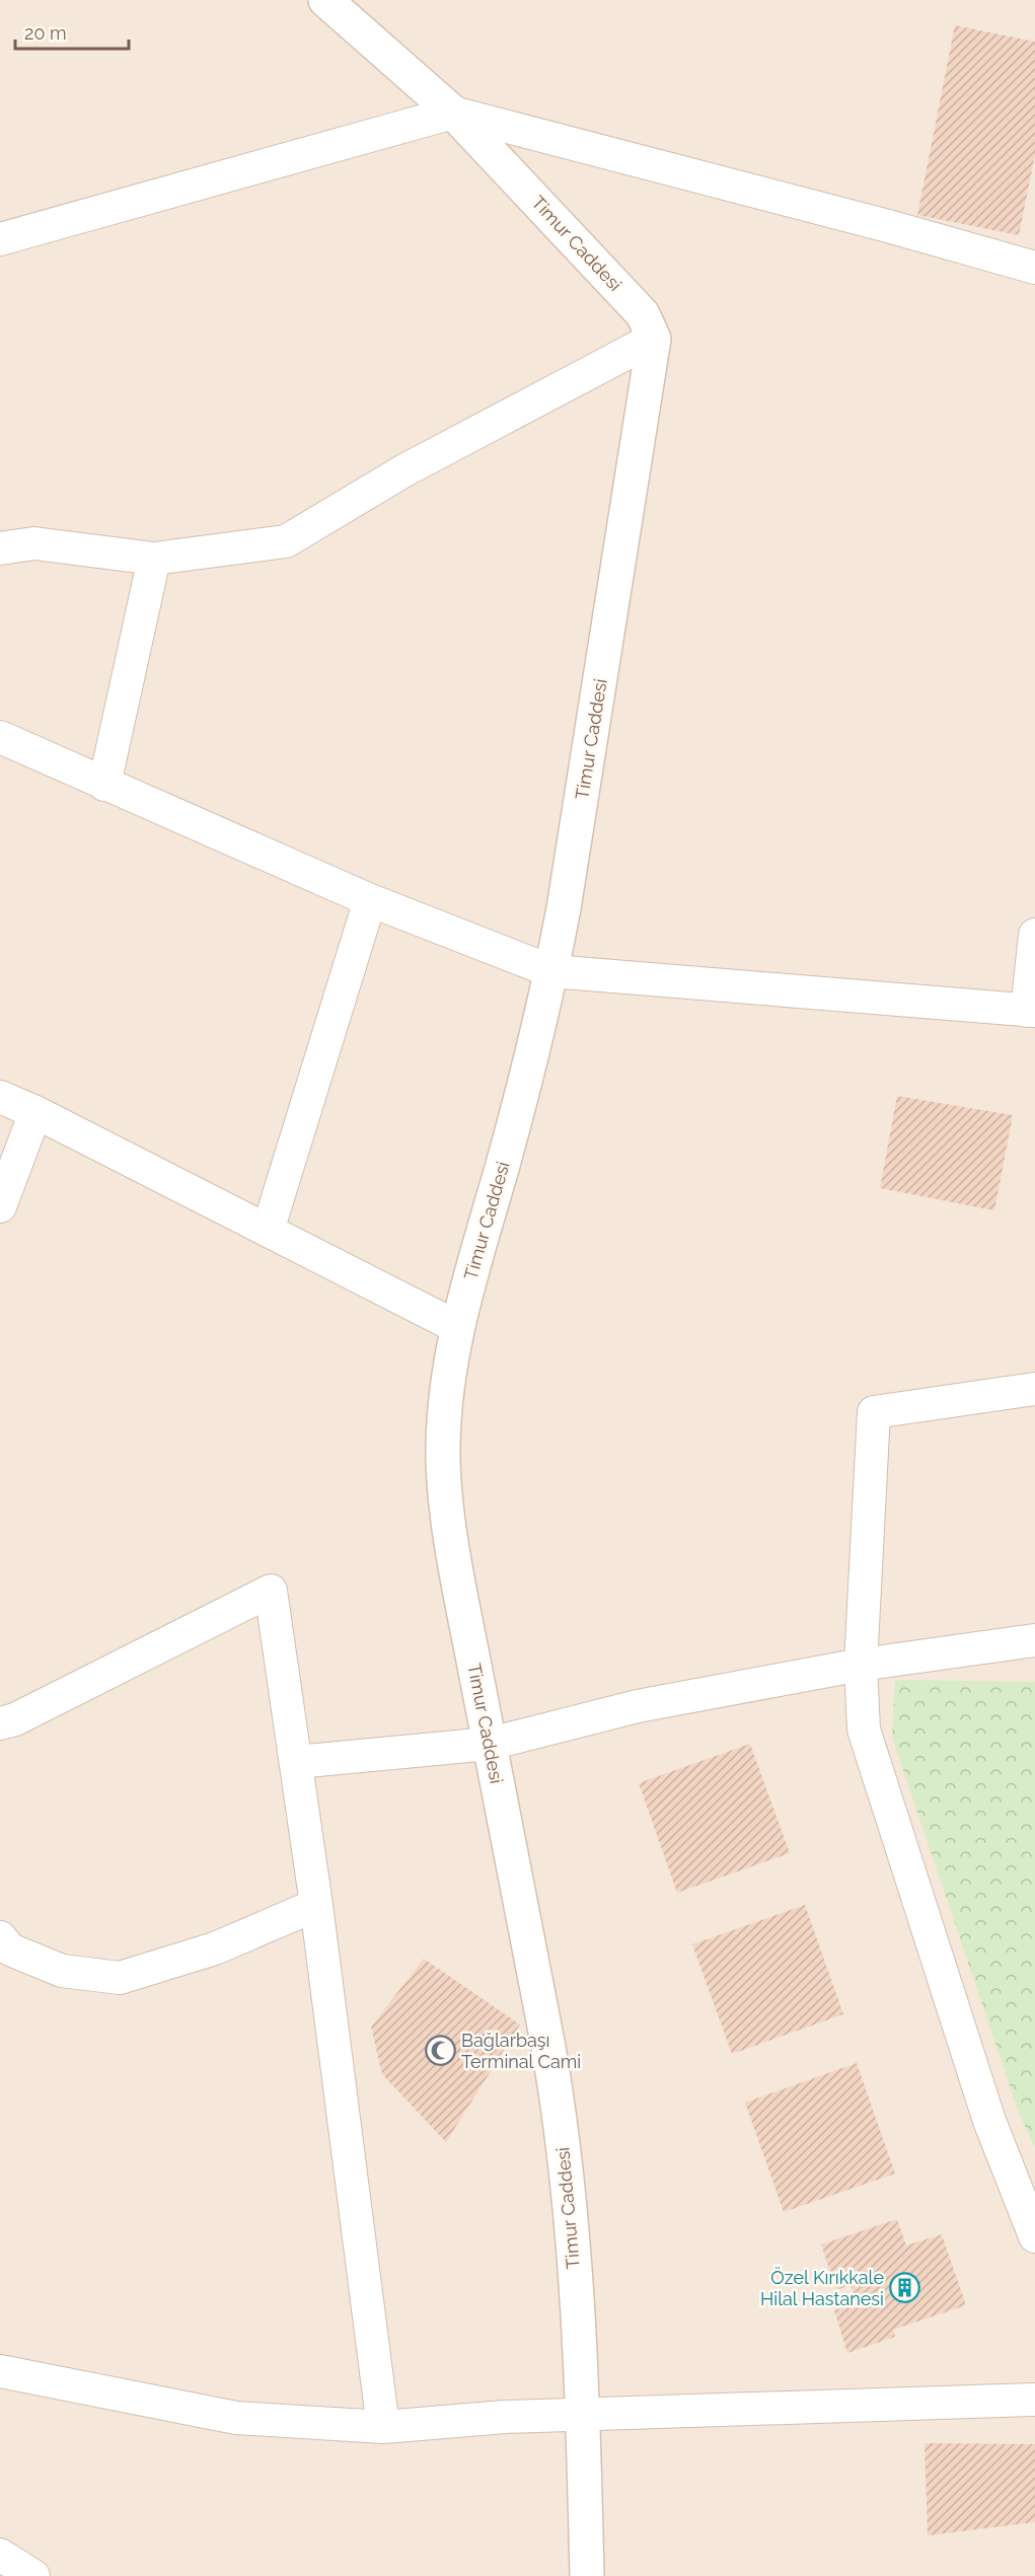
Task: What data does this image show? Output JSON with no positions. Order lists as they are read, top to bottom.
{
  "streets": {
    "street": ["Timur Caddesi"]
  },
  "places": {
    "mosque": ["Bağlarbaşı Terminal Cami"],
    "building": ["Özel Kırıkkale Hilal Hastanesi"]
  },
  "scale_bar": "20 m"
}
